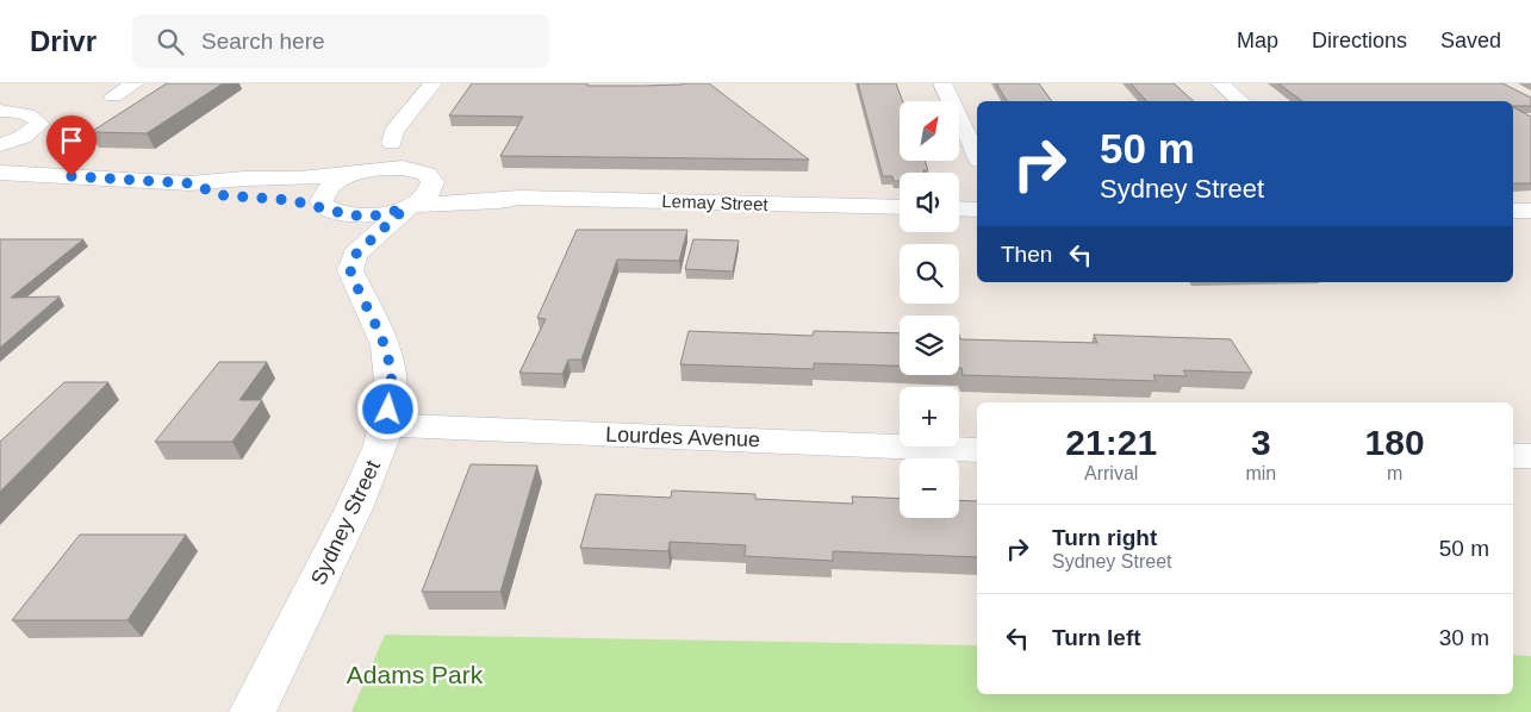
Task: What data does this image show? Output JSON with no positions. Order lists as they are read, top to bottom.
{
  "streets": {
    "street": ["Lemay Street", "Lourdes Avenue", "Sydney Street"]
  },
  "crossings": [
    ["Lemay Street", "Sydney Street"],
    ["Lourdes Avenue", "Sydney Street"]
  ],
  "parks": ["Adams Park"],
  "north": "top right",
  "page": {
    "header": "Drivr",
    "search": "Search here",
    "nav": ["Map", "Directions", "Saved"],
    "map_buttons": ["+", "−"],
    "turn": ["50 m", "Sydney Street"],
    "then": "Then",
    "eta": [
      "21:21",
      "Arrival",
      "3",
      "min",
      "180",
      "m"
    ],
    "list": [
      {
        "name": "Turn right",
        "note": "Sydney Street",
        "value": "50 m"
      },
      {
        "name": "Turn left",
        "value": "30 m"
      }
    ]
  }
}
